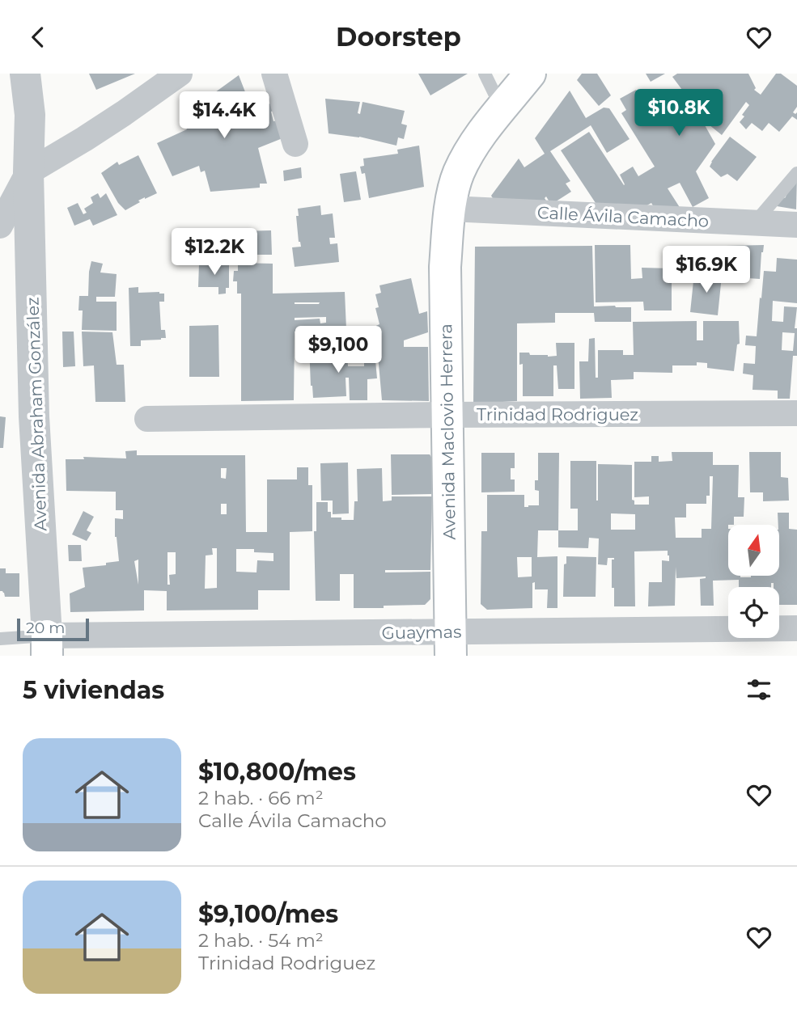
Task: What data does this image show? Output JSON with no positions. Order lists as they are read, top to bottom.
{
  "streets": {
    "main road": ["Avenida Maclovio Herrera"],
    "street": [
      "Calle Ávila Camacho",
      "Avenida Abraham González",
      "Trinidad Rodriguez",
      "Guaymas"
    ]
  },
  "crossings": [
    ["Calle Ávila Camacho", "Avenida Maclovio Herrera"],
    ["Avenida Abraham González", "Guaymas"],
    ["Trinidad Rodriguez", "Avenida Maclovio Herrera"],
    ["Avenida Maclovio Herrera", "Guaymas"]
  ],
  "scale_bar": "20 m",
  "north": "top",
  "page": {
    "header": "Doorstep",
    "price": [
      "$10.8K",
      "$14.4K",
      "$12.2K",
      "$16.9K",
      "$9,100"
    ],
    "scale": "20 m",
    "heading": "5 viviendas",
    "list": [
      {
        "name": "$10,800/mes",
        "note": "2 hab. · 66 m² · Calle Ávila Camacho"
      },
      {
        "name": "$9,100/mes",
        "note": "2 hab. · 54 m² · Trinidad Rodriguez"
      }
    ]
  }
}
